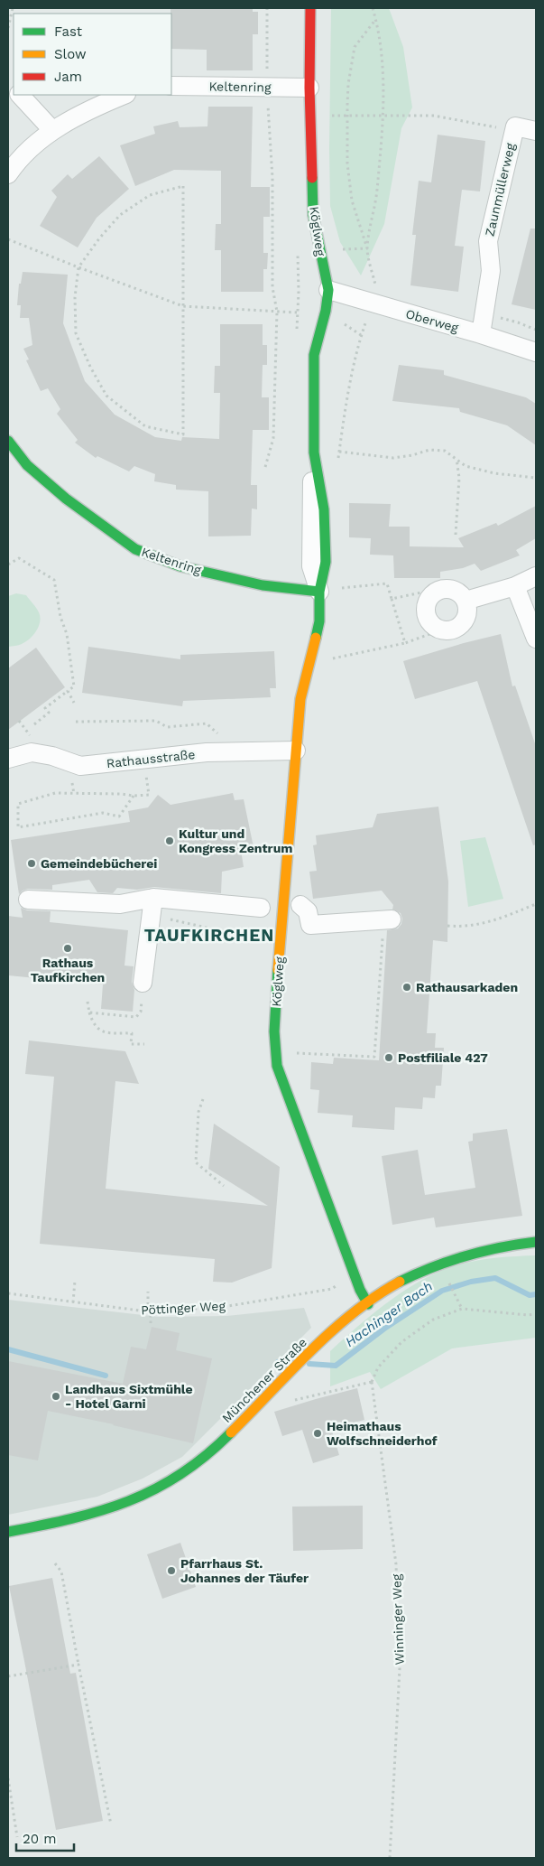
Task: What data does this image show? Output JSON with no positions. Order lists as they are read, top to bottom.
{
  "streets": {
    "street": [
      "Keltenring",
      "Zaunmüllerweg",
      "Köglweg",
      "Oberweg",
      "Rathausstraße",
      "Münchener Straße"
    ],
    "path": ["Pöttinger Weg", "Winninger Weg"]
  },
  "crossings": [
    ["Keltenring", "Köglweg"],
    ["Zaunmüllerweg", "Oberweg"],
    ["Köglweg", "Oberweg"],
    ["Köglweg", "Rathausstraße"],
    ["Köglweg", "Pöttinger Weg"],
    ["Köglweg", "Münchener Straße"]
  ],
  "districts": ["TAUFKIRCHEN"],
  "water": ["Hachinger Bach"],
  "places": [
    "Kultur und Kongress Zentrum",
    "Gemeindebücherei",
    "Rathaus Taufkirchen",
    "Rathausarkaden",
    "Postfiliale 427",
    "Landhaus Sixtmühle - Hotel Garni",
    "Heimathaus Wolfschneiderhof",
    "Pfarrhaus St. Johannes der Täufer"
  ],
  "legend": ["Fast", "Slow", "Jam"],
  "scale_bar": "20 m"
}
